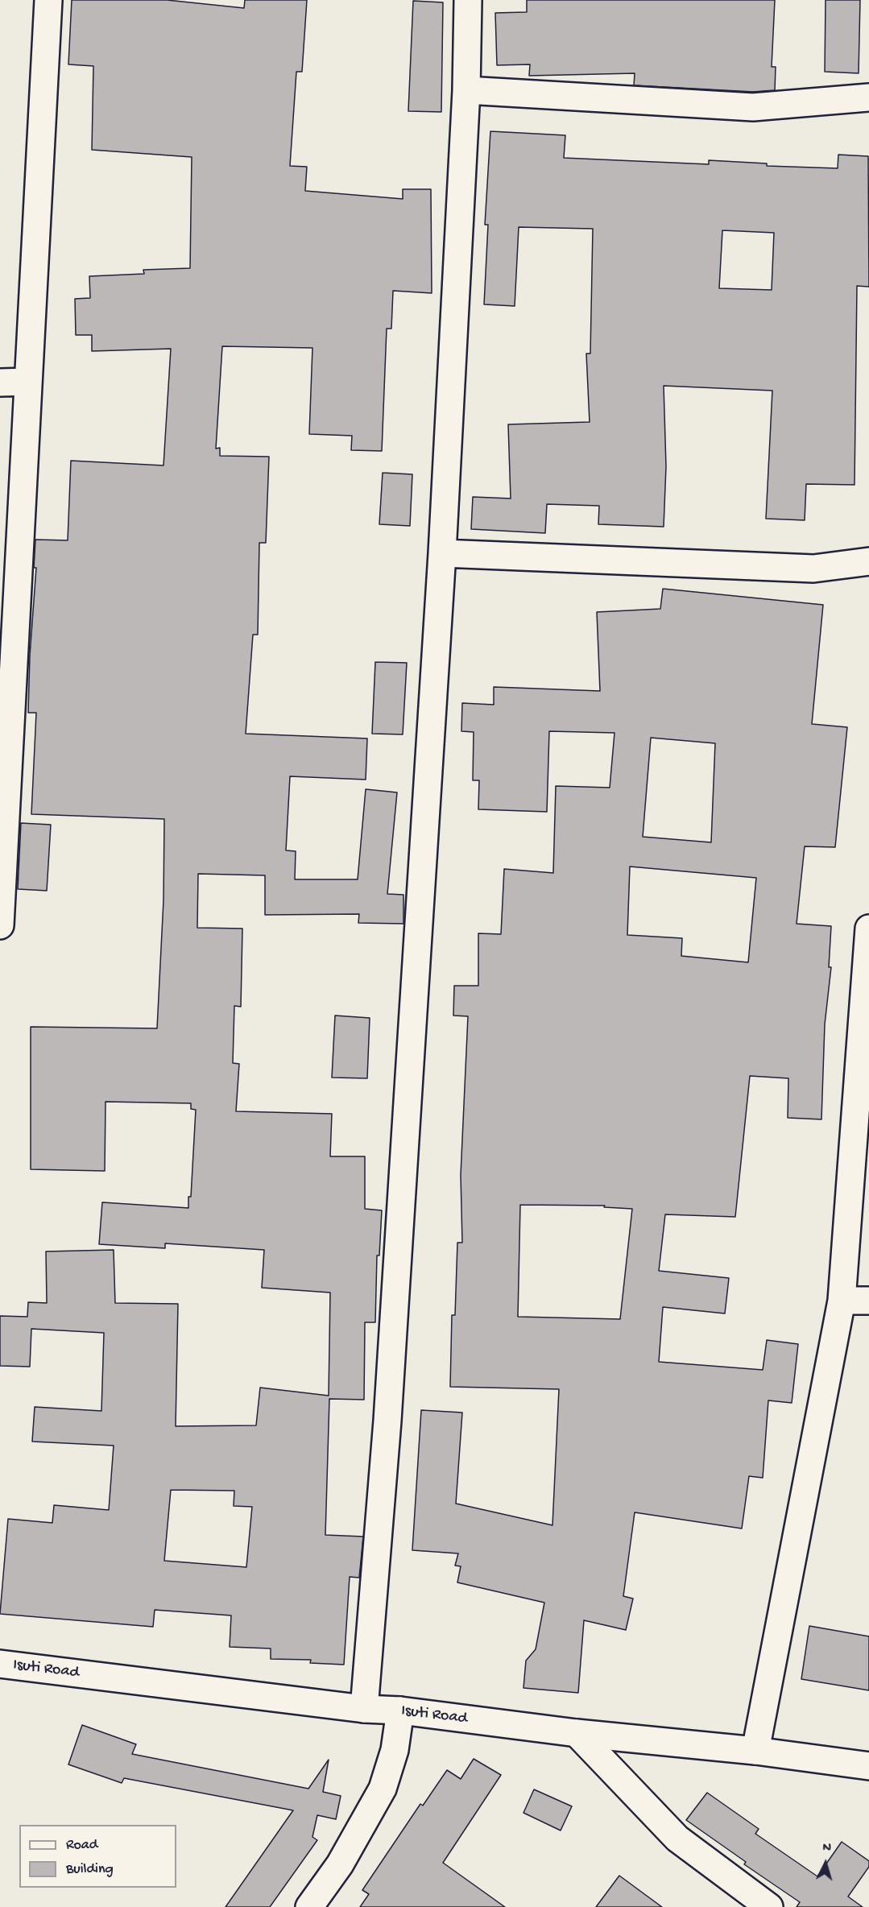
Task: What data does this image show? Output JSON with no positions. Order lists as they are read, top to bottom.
{
  "streets": {
    "street": ["Isuti Road"]
  },
  "legend": ["Road", "Building"],
  "north": "top"
}
